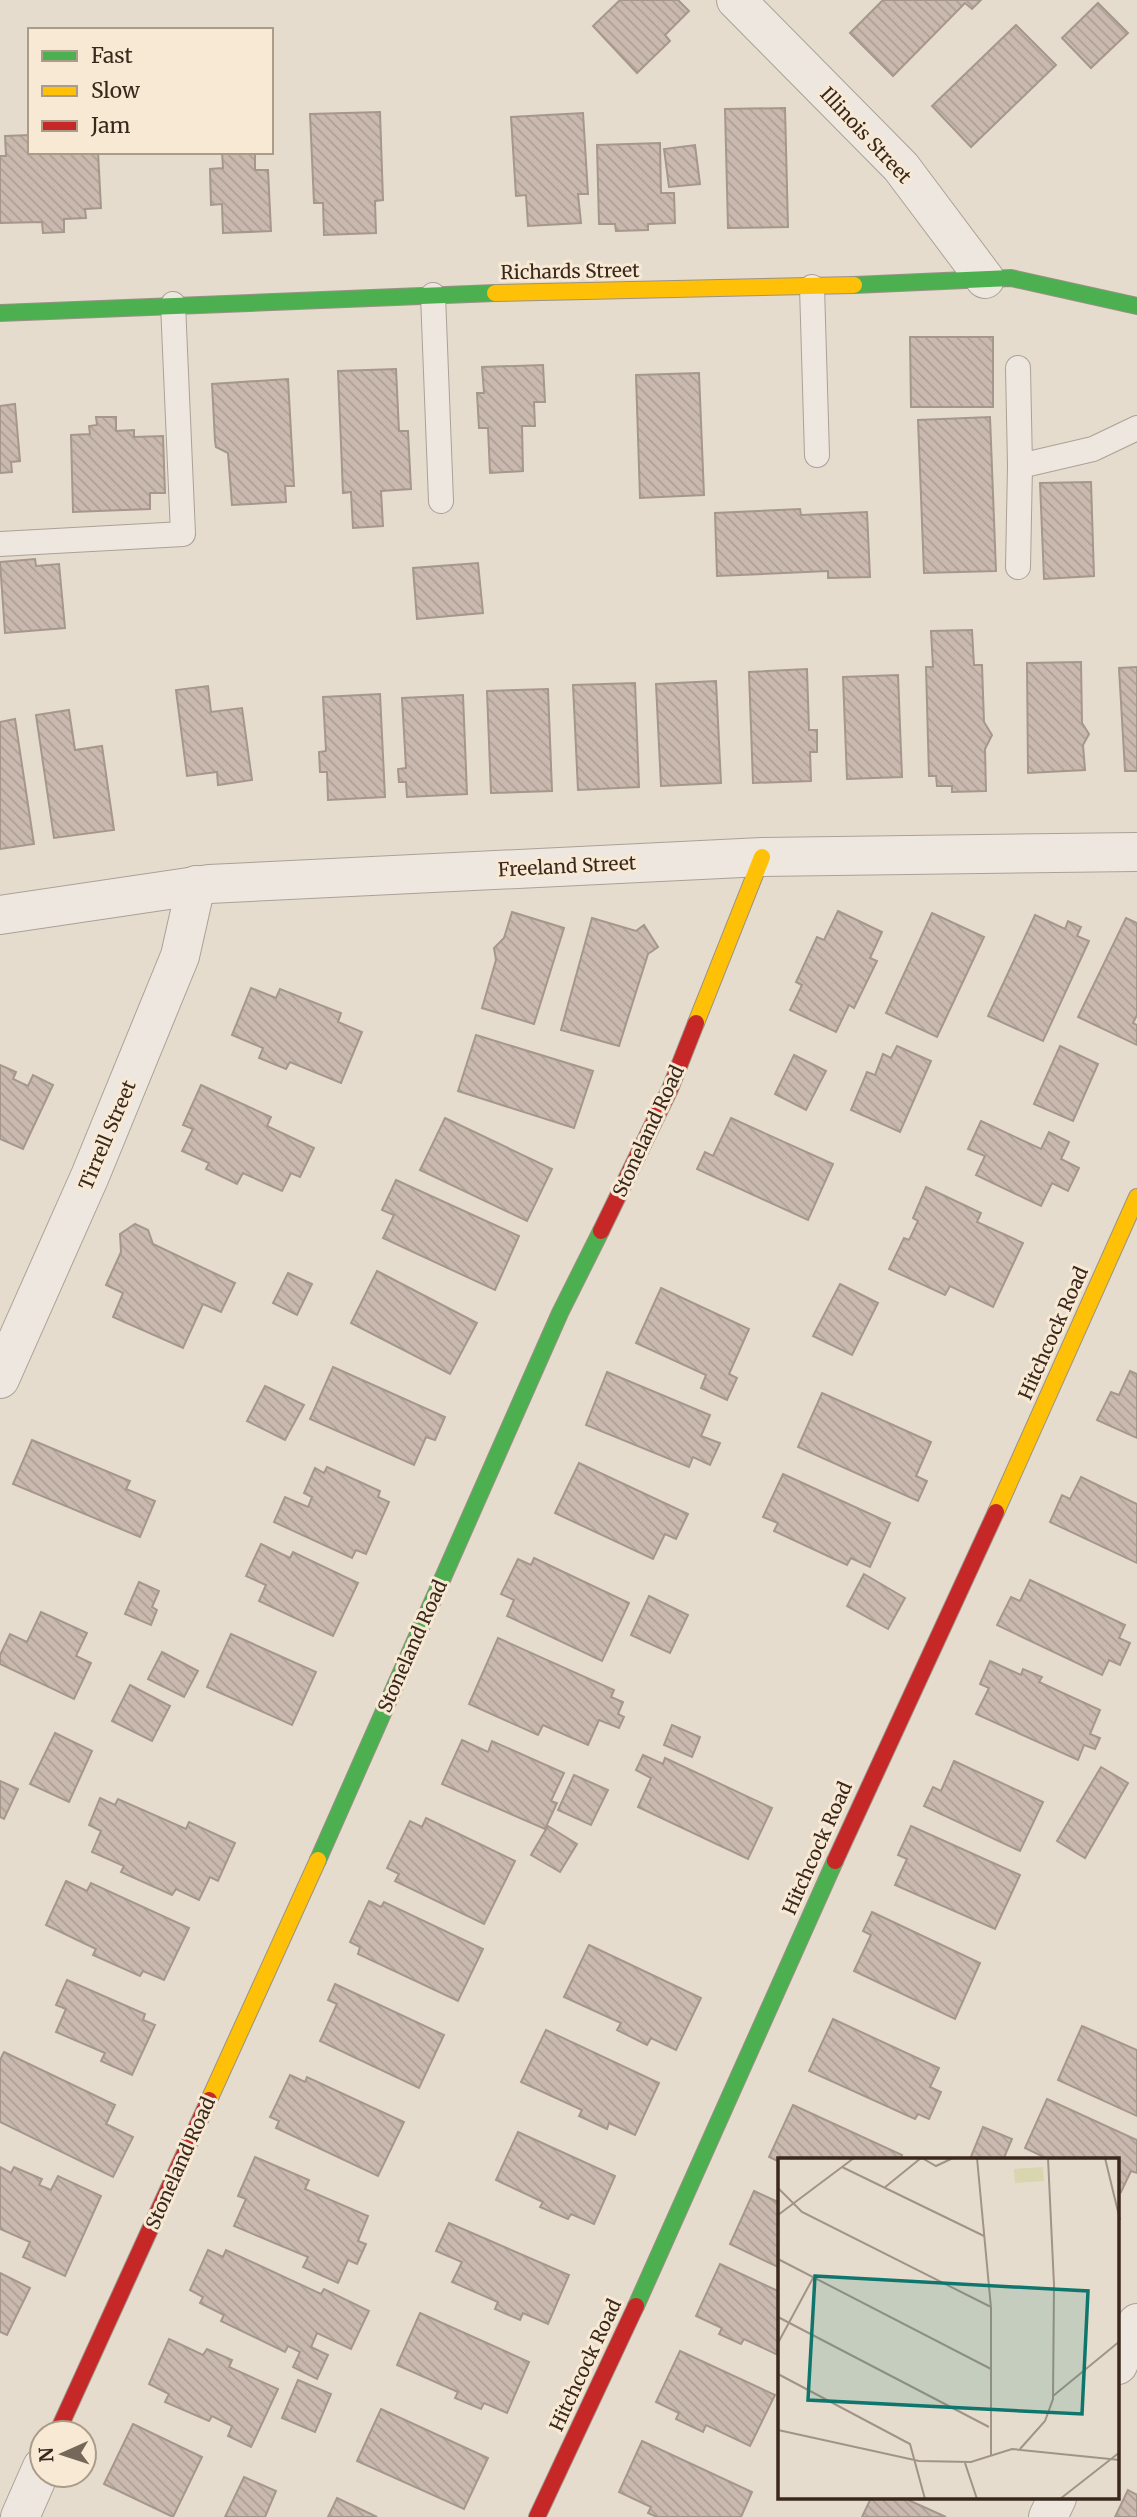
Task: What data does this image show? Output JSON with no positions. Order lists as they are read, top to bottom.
{
  "streets": {
    "street": [
      "Illinois Street",
      "Richards Street",
      "Freeland Street",
      "Stoneland Road",
      "Tirrell Street",
      "Hitchcock Road"
    ]
  },
  "crossings": [
    ["Illinois Street", "Richards Street"],
    ["Freeland Street", "Stoneland Road"],
    ["Freeland Street", "Tirrell Street"]
  ],
  "legend": ["Fast", "Slow", "Jam"],
  "north": "left"
}
